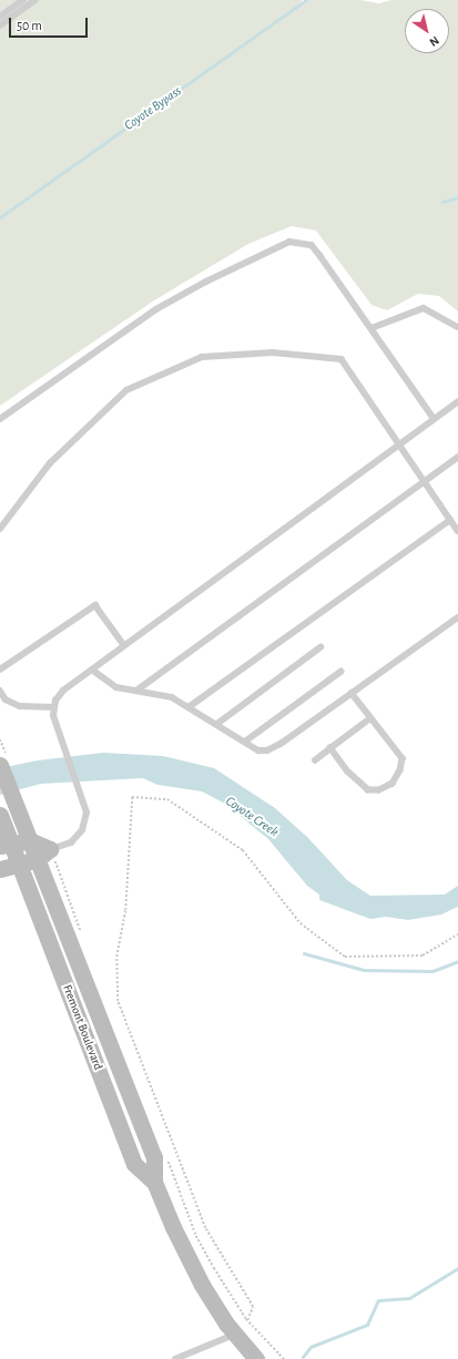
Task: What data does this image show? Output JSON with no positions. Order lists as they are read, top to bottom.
{
  "streets": {
    "main road": ["Fremont Boulevard"]
  },
  "water": ["Coyote Bypass", "Coyote Creek"],
  "scale_bar": "50 m",
  "north": "bottom right"
}
